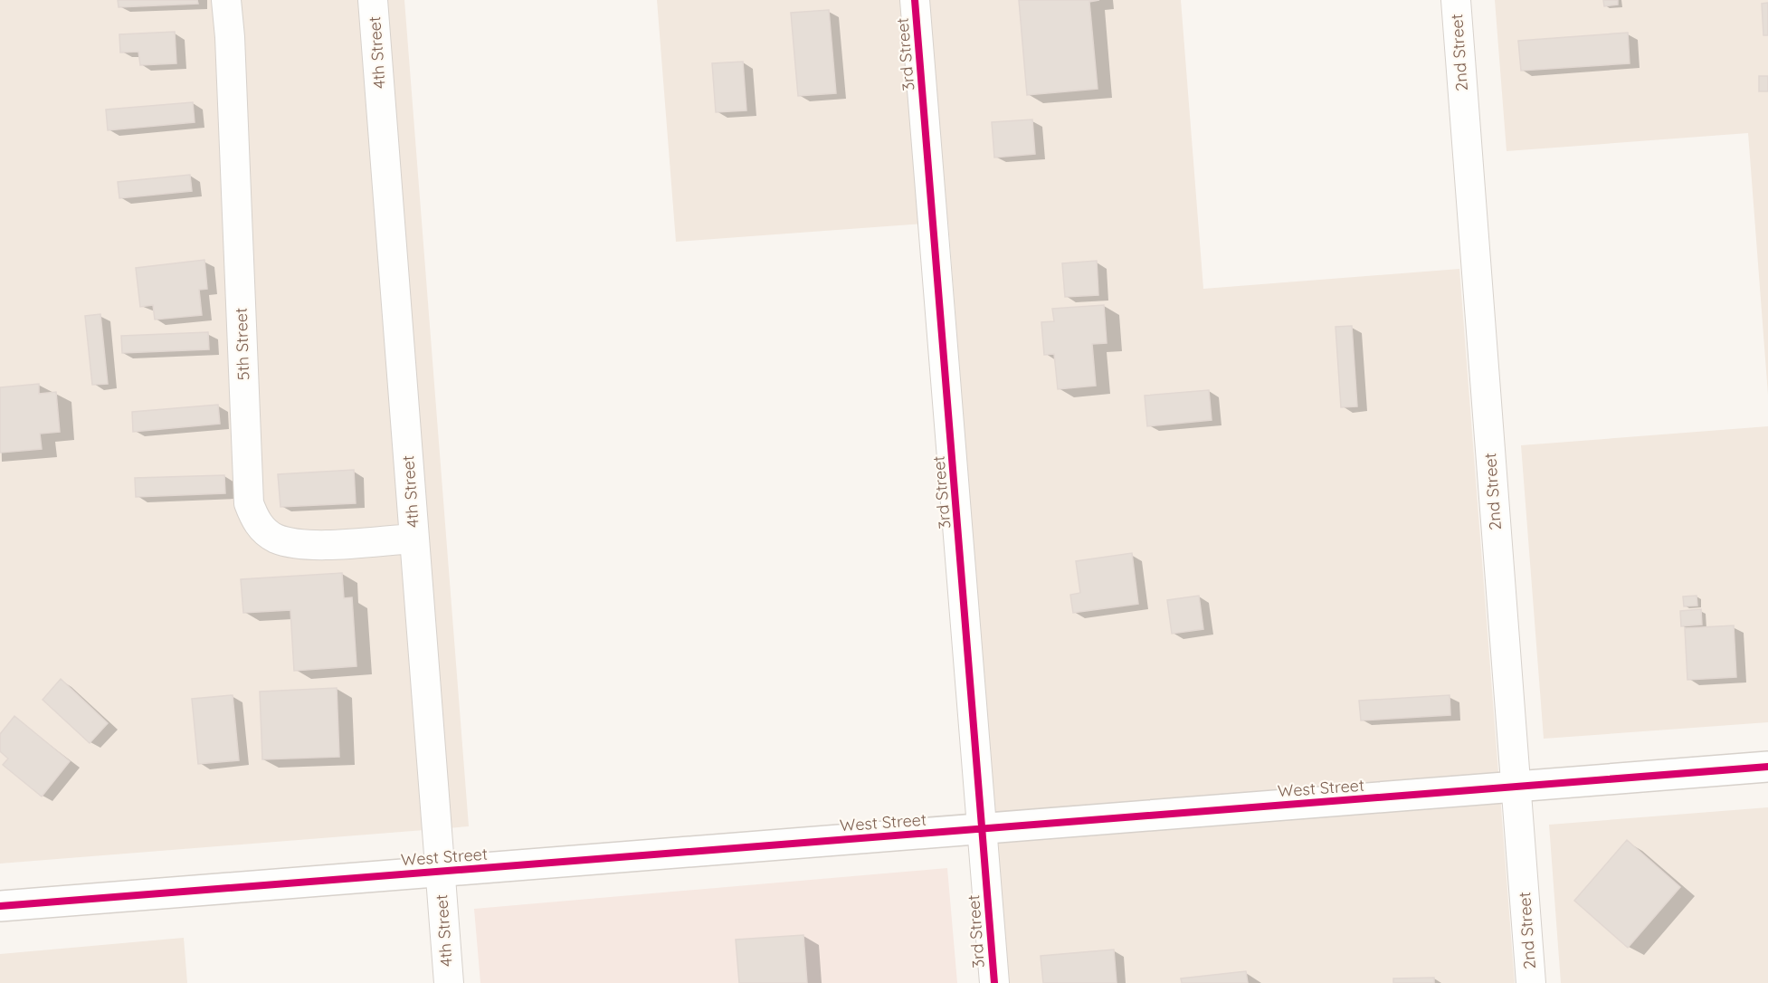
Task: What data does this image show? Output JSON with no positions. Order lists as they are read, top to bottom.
{
  "streets": {
    "street": [
      "4th Street",
      "2nd Street",
      "3rd Street",
      "5th Street",
      "West Street"
    ]
  },
  "crossings": [
    ["4th Street", "5th Street"],
    ["4th Street", "West Street"],
    ["2nd Street", "West Street"],
    ["3rd Street", "West Street"]
  ]
}
